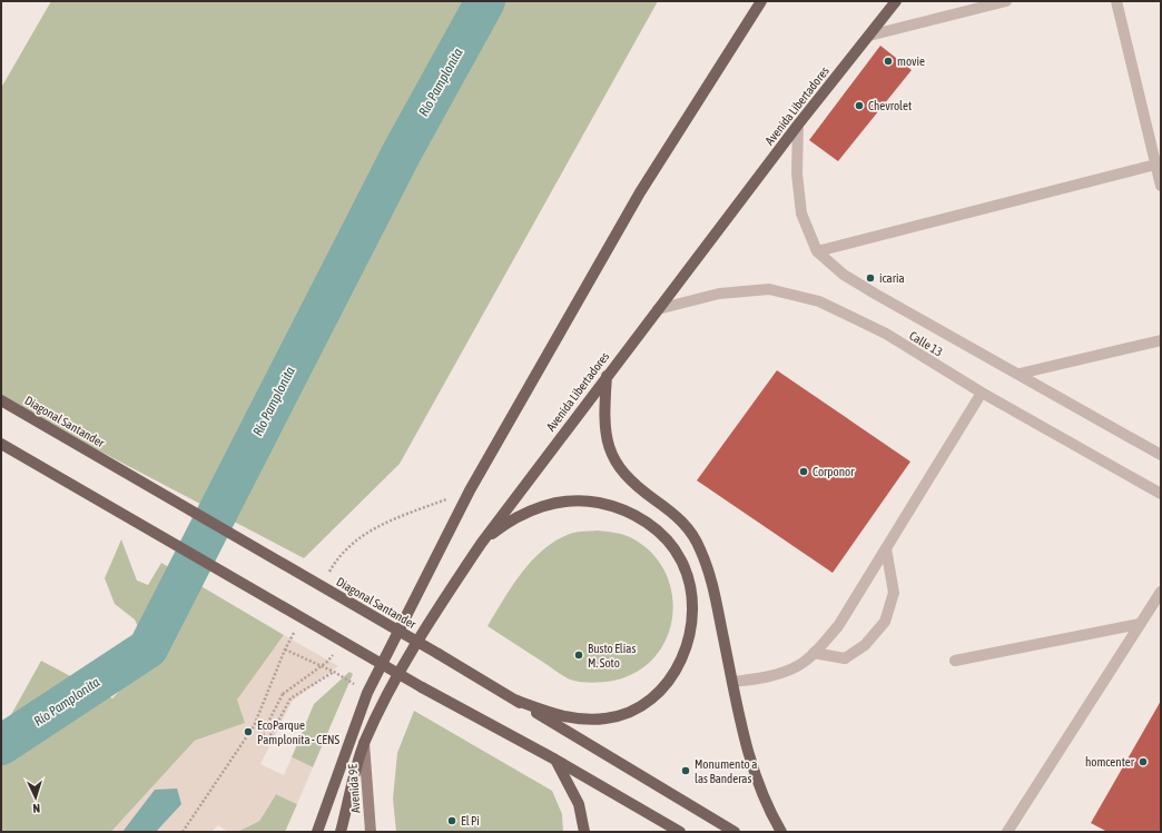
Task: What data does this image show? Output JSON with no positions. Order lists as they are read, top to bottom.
{
  "streets": {
    "main road": ["Avenida Libertadores", "Diagonal Santander"],
    "street": ["Calle 13", "Avenida 9E"]
  },
  "crossings": [
    ["Avenida Libertadores", "Calle 13"],
    ["Avenida Libertadores", "Avenida 9E"]
  ],
  "water": ["Río Pamplonita"],
  "places": [
    "movie",
    "Chevrolet",
    "icaria",
    "Corponor",
    "Busto Elias M. Soto",
    "EcoParque Pamplonita - CENS",
    "homcenter",
    "Monumento a las Banderas",
    "El Pi"
  ],
  "north": "bottom"
}
